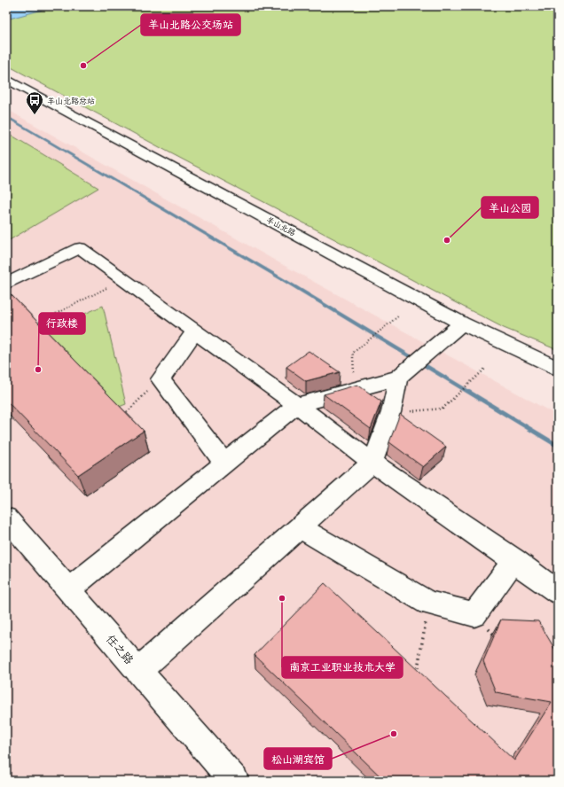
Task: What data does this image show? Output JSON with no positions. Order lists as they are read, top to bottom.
{
  "streets": {
    "street": ["羊山北路", "任之路"]
  },
  "places": {
    "other": [
      "羊山北路公交场站",
      "羊山公园",
      "行政楼",
      "南京工业职业技术大学",
      "松山湖宾馆"
    ],
    "bus stop": ["羊山北路总站"]
  }
}
